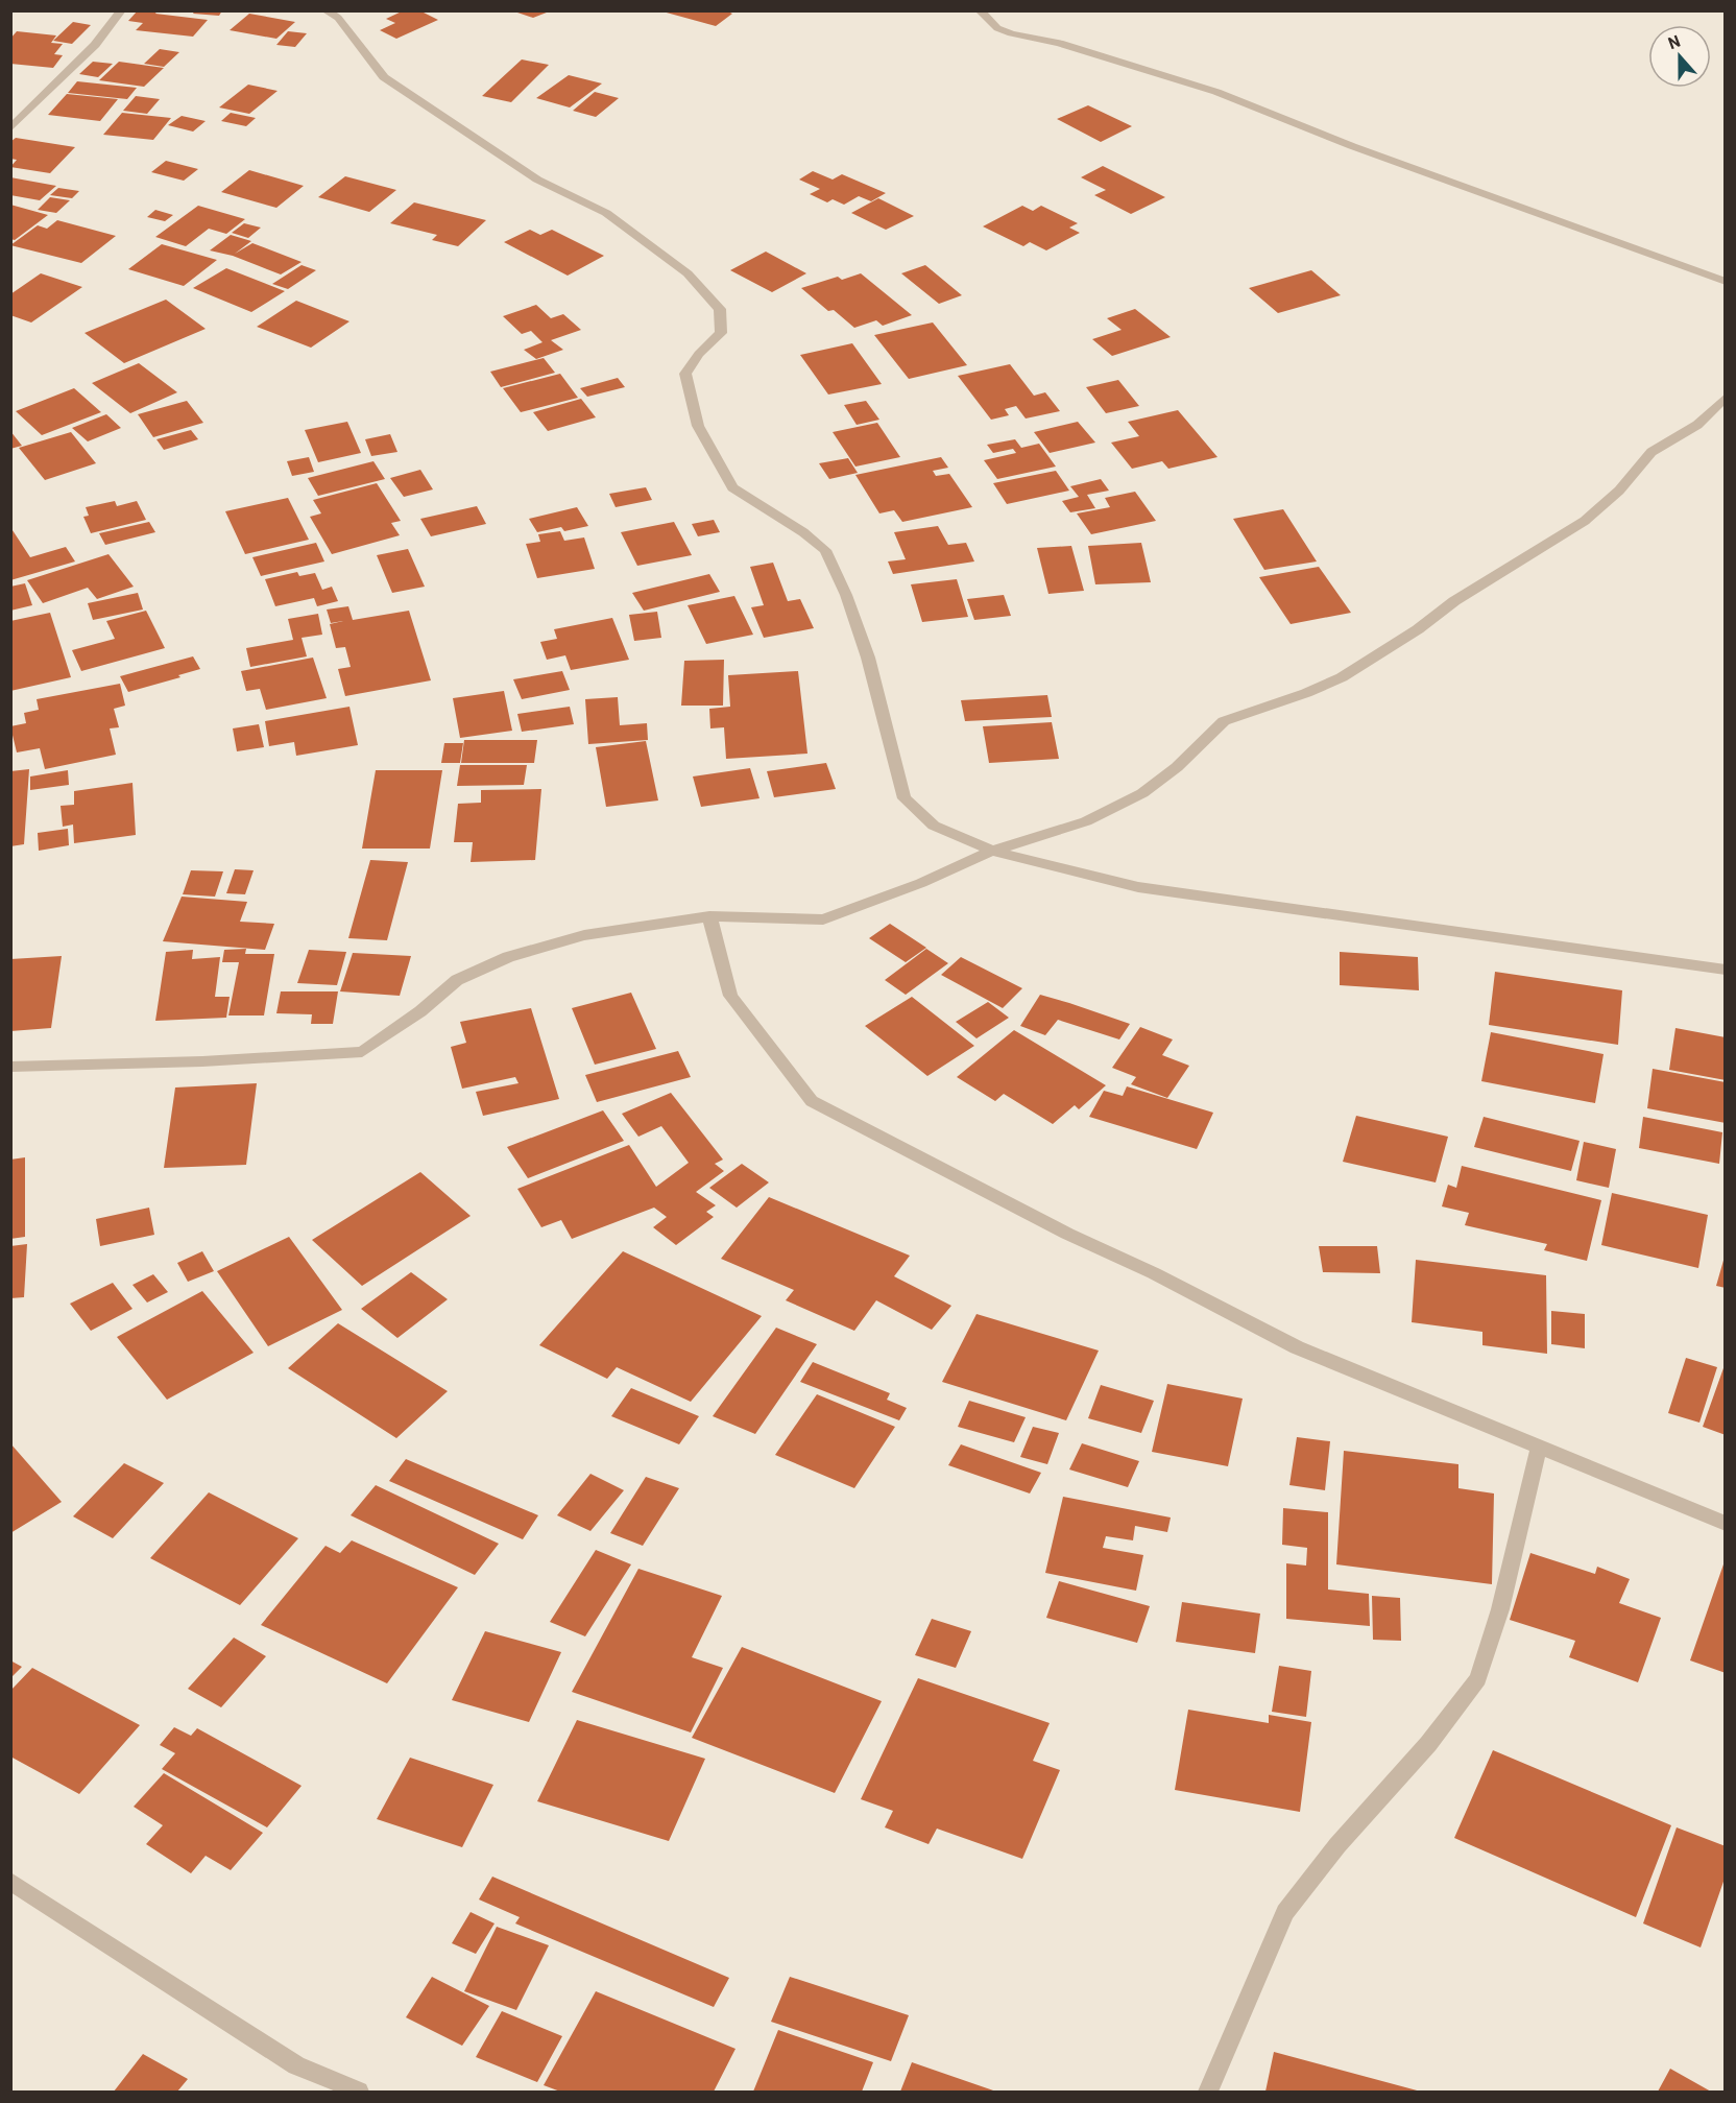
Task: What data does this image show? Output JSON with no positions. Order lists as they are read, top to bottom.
{
  "north": "top"
}
